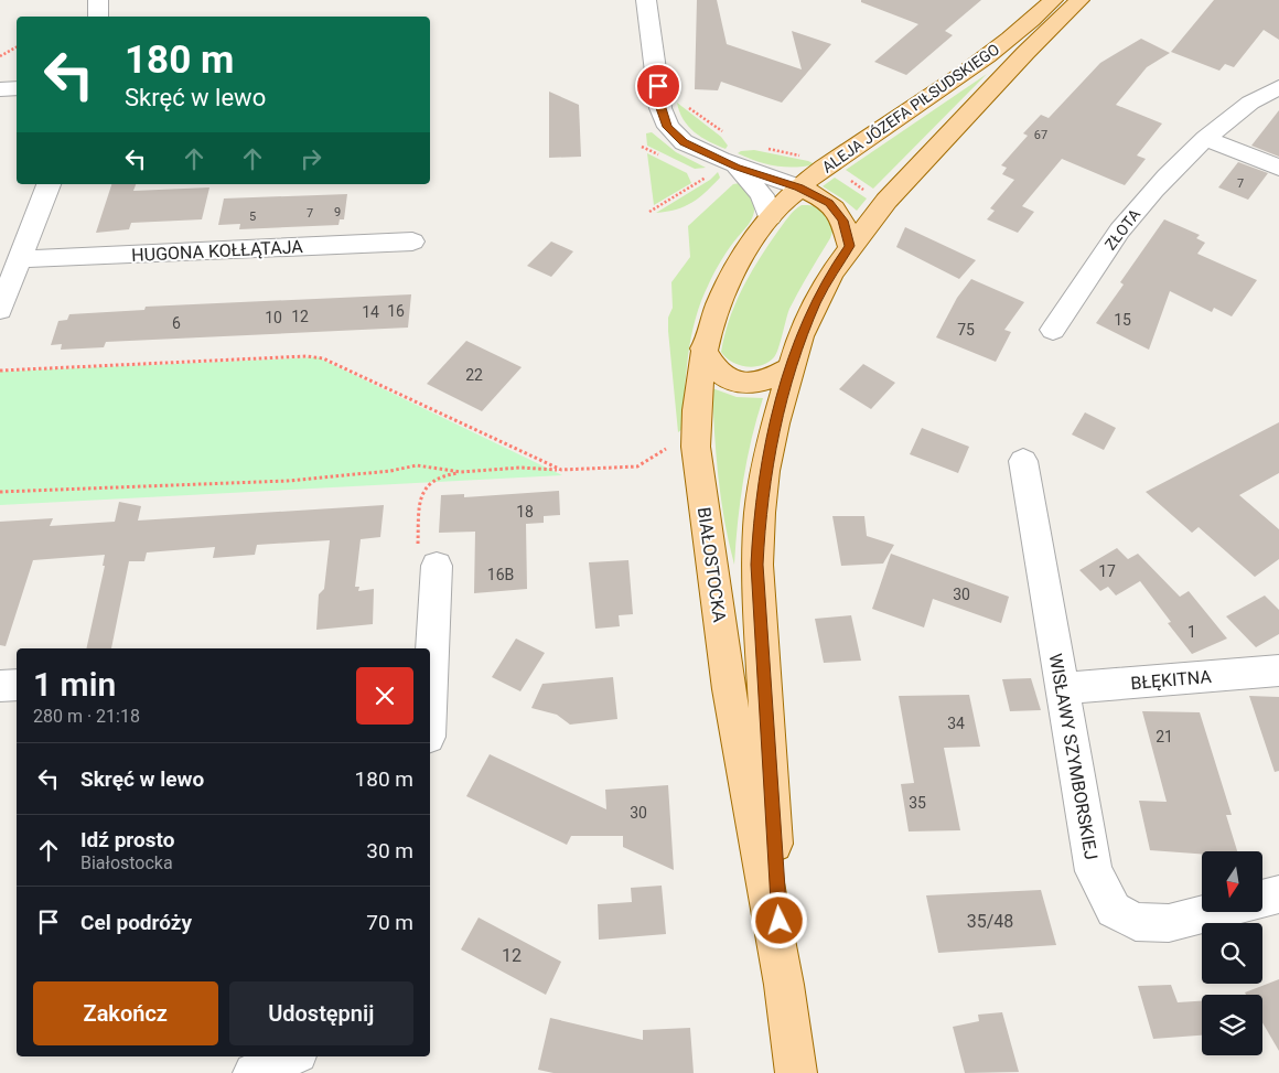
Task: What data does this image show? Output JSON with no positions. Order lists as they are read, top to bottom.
{
  "streets": {
    "main road": ["ALEJA JÓZEFA PIŁSUDSKIEGO", "BIAŁOSTOCKA"],
    "street": [
      "ZŁOTA",
      "HUGONA KOŁŁĄTAJA",
      "BŁĘKITNA",
      "WISŁAWY SZYMBORSKIEJ"
    ]
  },
  "crossings": [
    ["ALEJA JÓZEFA PIŁSUDSKIEGO", "BIAŁOSTOCKA"],
    ["BŁĘKITNA", "WISŁAWY SZYMBORSKIEJ"]
  ],
  "house_numbers": [
    "67",
    "7",
    "9",
    "7",
    "5",
    "16",
    "14",
    "12",
    "10",
    "15",
    "6",
    "75",
    "22",
    "18",
    "17",
    "16B",
    "30",
    "1",
    "34",
    "21",
    "35",
    "30",
    "35/48",
    "12"
  ],
  "north": "bottom",
  "page": {
    "turn": ["180 m", "Skręć w lewo"],
    "heading": ["1 min", "280 m · 21:18"],
    "list": [
      {
        "name": "Skręć w lewo",
        "value": "180 m"
      },
      {
        "name": "Idź prosto",
        "note": "Białostocka",
        "value": "30 m"
      },
      {
        "name": "Cel podróży",
        "value": "70 m"
      }
    ],
    "buttons": ["Zakończ", "Udostępnij"]
  }
}
